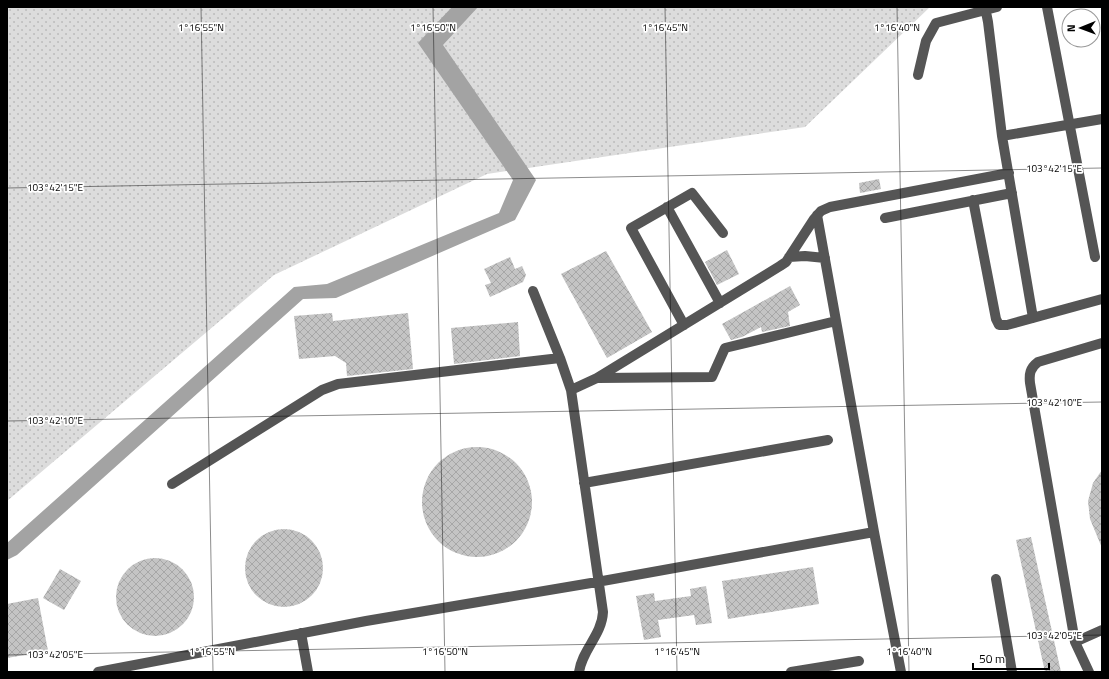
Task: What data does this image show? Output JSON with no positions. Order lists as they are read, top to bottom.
{
  "scale_bar": "50 m",
  "north": "left",
  "coordinates": [
    "1°16'55\"N",
    "1°16'50\"N",
    "1°16'45\"N",
    "1°16'40\"N",
    "103°42'15\"E",
    "103°42'10\"E",
    "103°42'05\"E"
  ]
}
